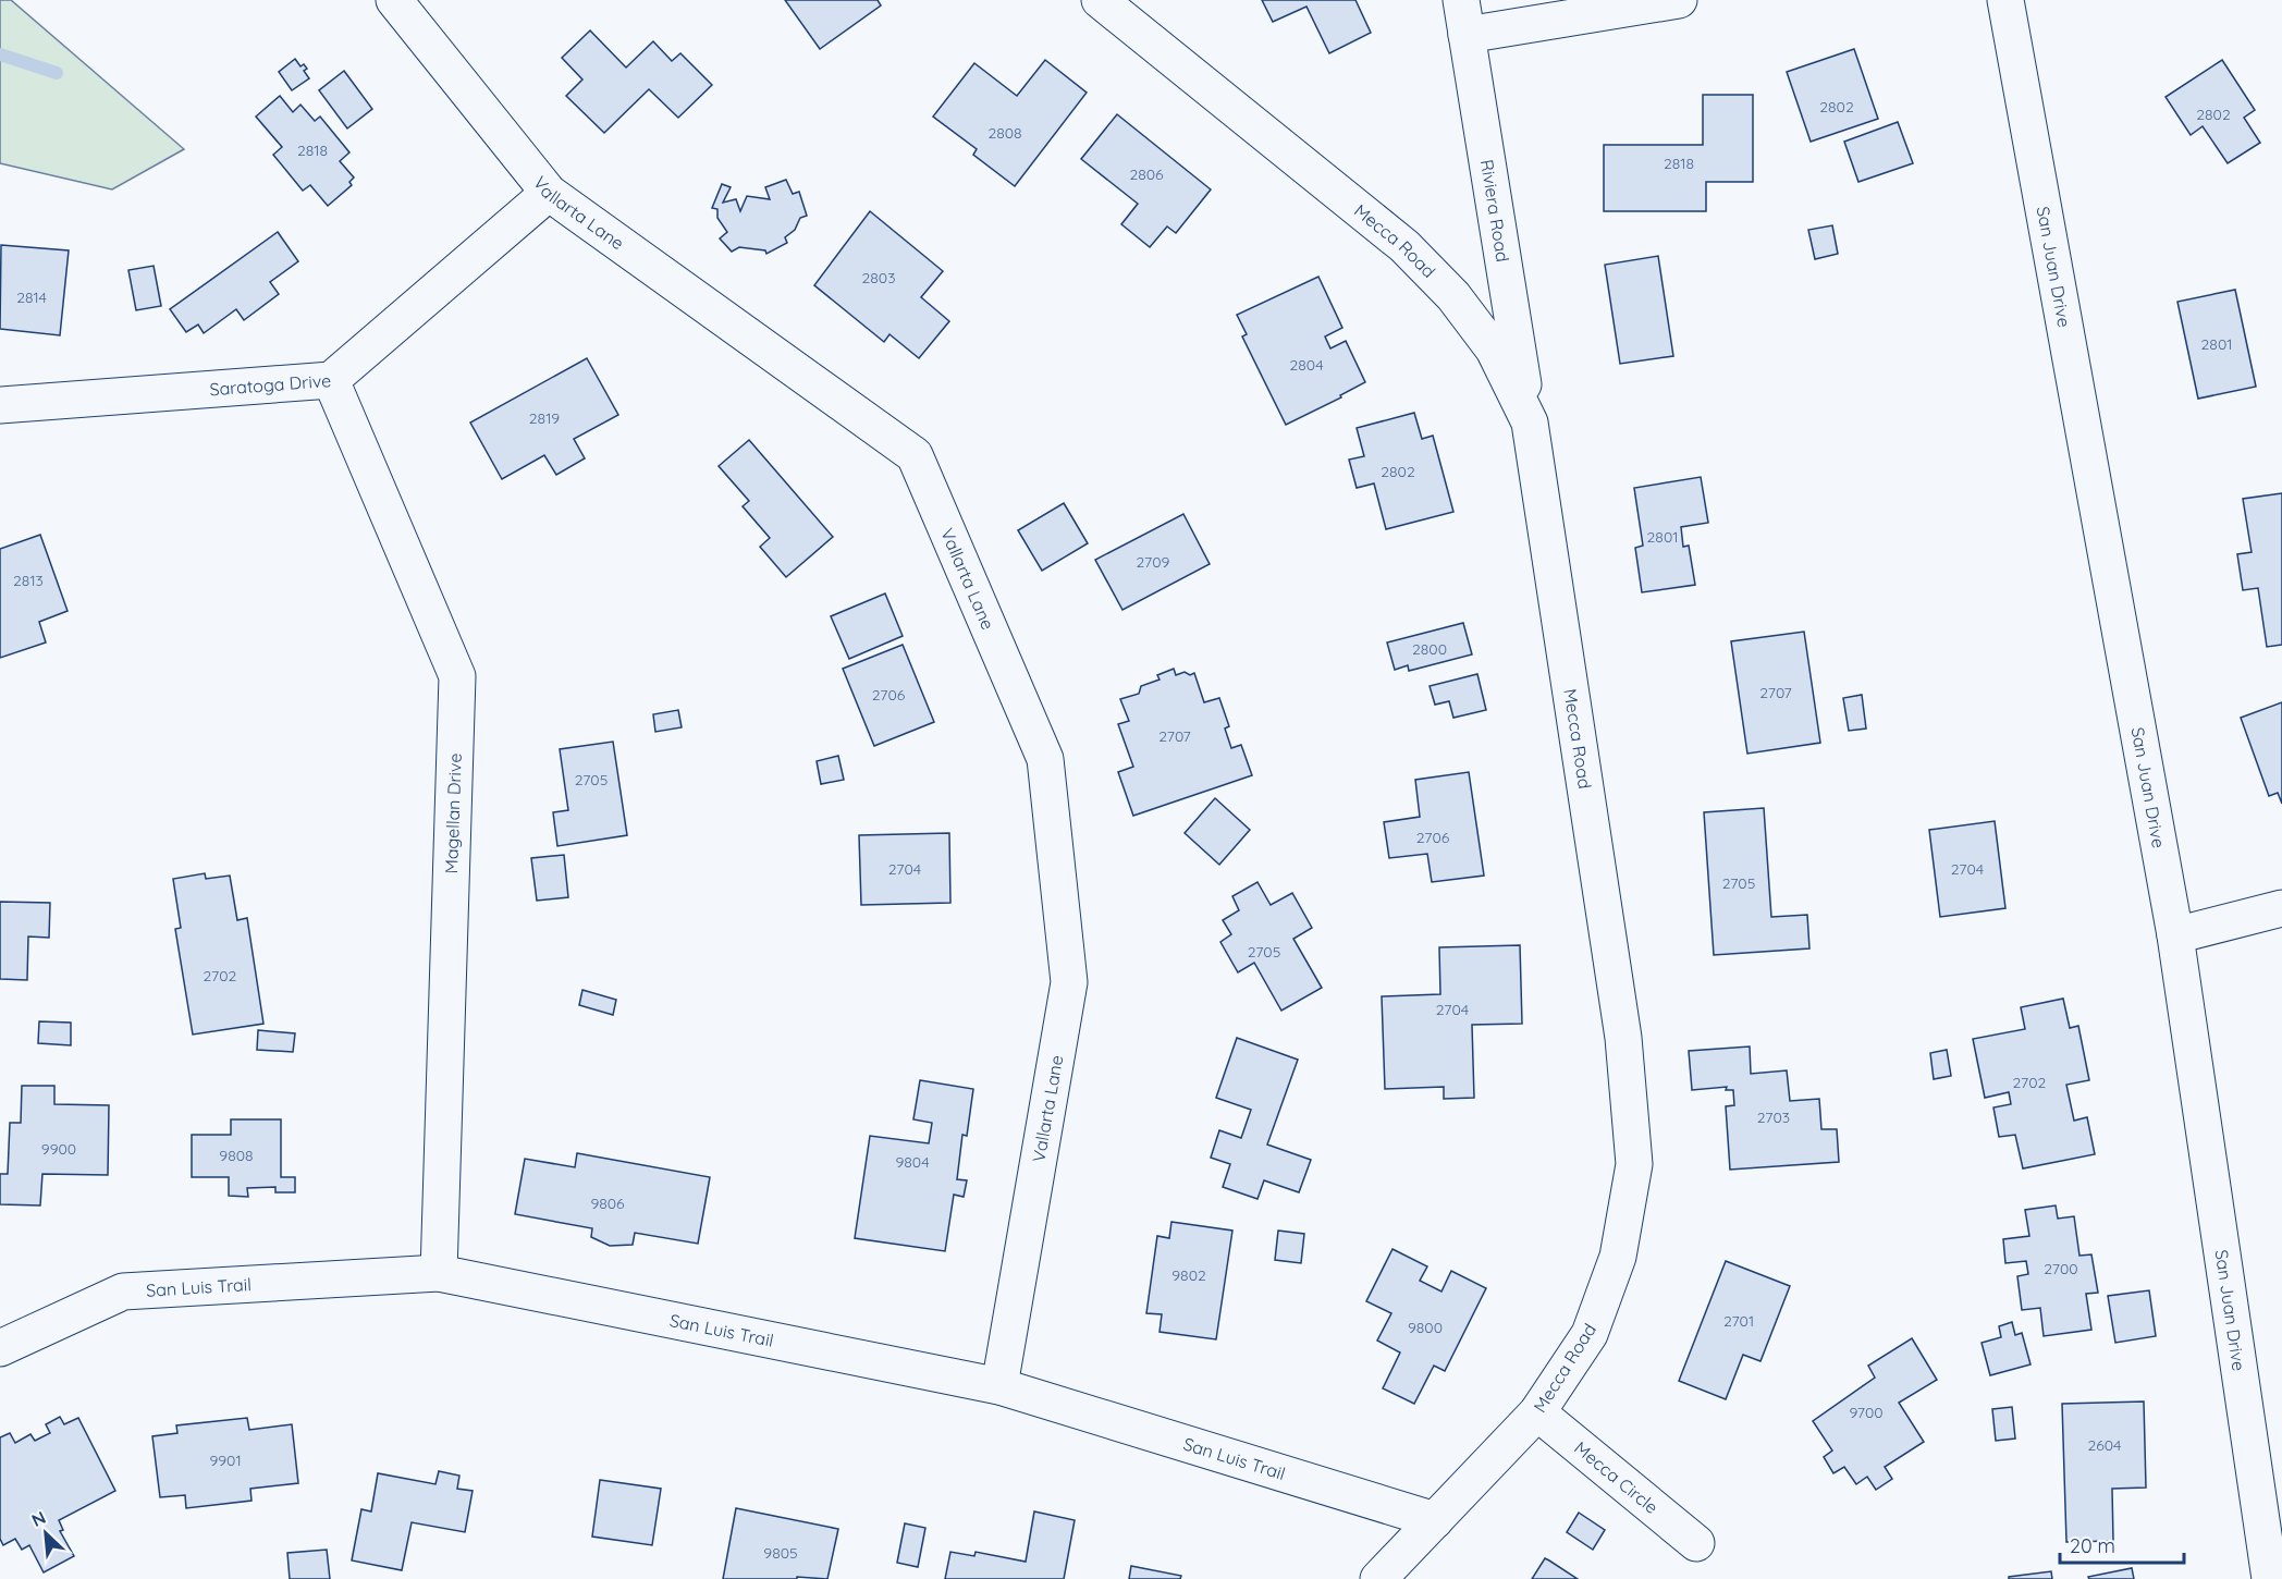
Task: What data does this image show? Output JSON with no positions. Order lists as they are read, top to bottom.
{
  "streets": {
    "street": [
      "Vallarta Lane",
      "Riviera Road",
      "Mecca Road",
      "San Juan Drive",
      "Saratoga Drive",
      "Magellan Drive",
      "San Luis Trail",
      "Mecca Circle"
    ]
  },
  "crossings": [
    ["Vallarta Lane", "Saratoga Drive"],
    ["Vallarta Lane", "San Luis Trail"],
    ["Riviera Road", "Mecca Road"],
    ["Mecca Road", "San Luis Trail"],
    ["Mecca Road", "Mecca Circle"],
    ["Saratoga Drive", "Magellan Drive"],
    ["Magellan Drive", "San Luis Trail"]
  ],
  "house_numbers": [
    "2802",
    "2802",
    "2808",
    "2818",
    "2818",
    "2806",
    "2803",
    "2814",
    "2801",
    "2804",
    "2819",
    "2802",
    "2801",
    "2709",
    "2813",
    "2800",
    "2707",
    "2706",
    "2707",
    "2705",
    "2706",
    "2704",
    "2704",
    "2705",
    "2705",
    "2702",
    "2704",
    "2702",
    "2703",
    "9900",
    "9808",
    "9804",
    "9806",
    "2700",
    "9802",
    "2701",
    "9800",
    "9700",
    "2604",
    "9901",
    "9805"
  ],
  "scale_bar": "20 m",
  "north": "top left"
}
